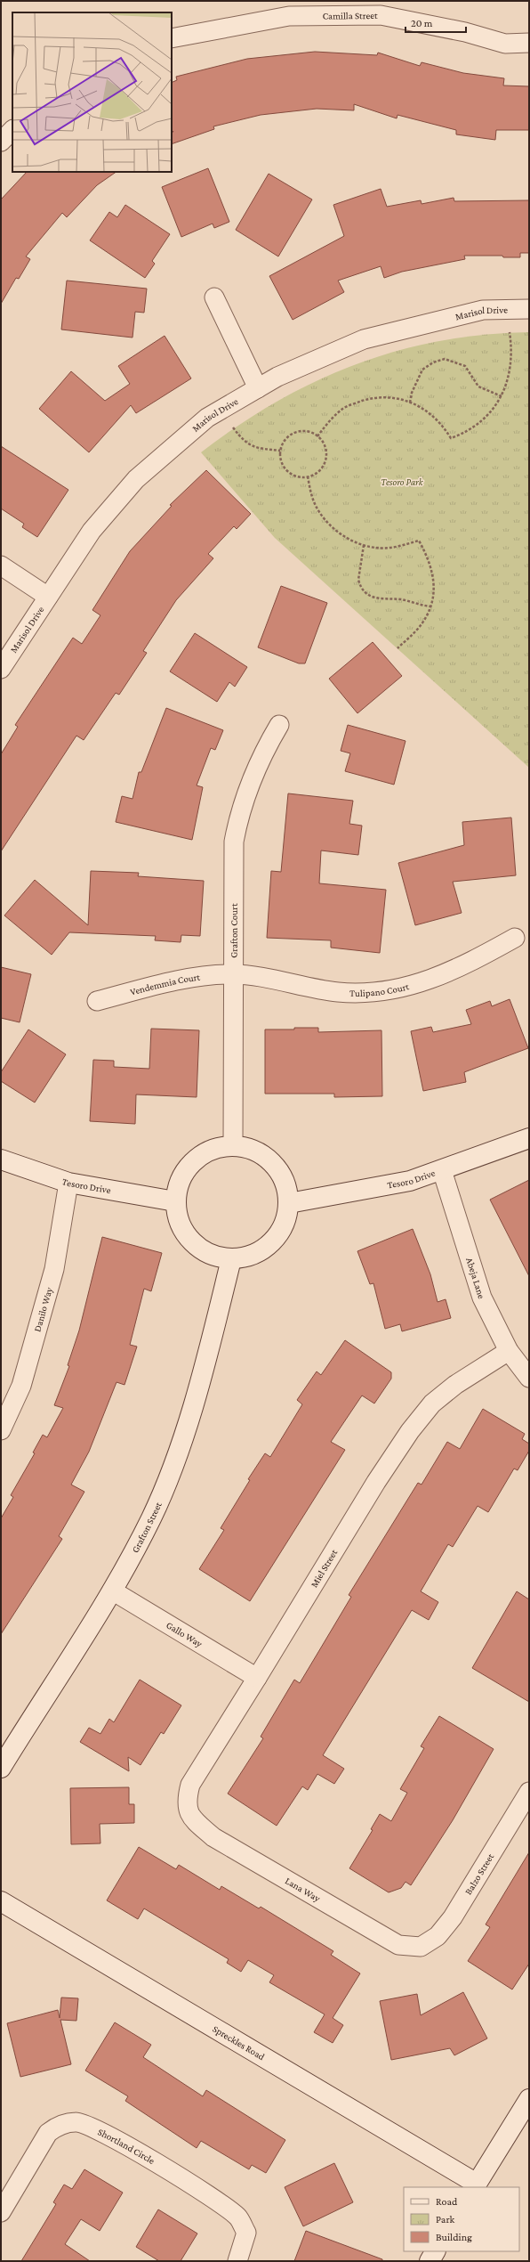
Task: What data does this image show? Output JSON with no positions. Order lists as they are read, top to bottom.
{
  "streets": {
    "street": [
      "Camilla Street",
      "Marisol Drive",
      "Grafton Court",
      "Vendemmia Court",
      "Tulipano Court",
      "Tesoro Drive",
      "Abeja Lane",
      "Danilo Way",
      "Grafton Street",
      "Miel Street",
      "Gallo Way",
      "Balzo Street",
      "Lana Way",
      "Spreckles Road",
      "Shortland Circle"
    ]
  },
  "crossings": [
    ["Grafton Court", "Vendemmia Court"],
    ["Grafton Court", "Tulipano Court"],
    ["Grafton Court", "Tesoro Drive"],
    ["Grafton Court", "Grafton Street"],
    ["Vendemmia Court", "Tulipano Court"],
    ["Tesoro Drive", "Abeja Lane"],
    ["Tesoro Drive", "Danilo Way"],
    ["Tesoro Drive", "Grafton Street"],
    ["Abeja Lane", "Miel Street"],
    ["Grafton Street", "Gallo Way"],
    ["Miel Street", "Gallo Way"],
    ["Miel Street", "Lana Way"],
    ["Balzo Street", "Lana Way"]
  ],
  "parks": ["Tesoro Park"],
  "legend": ["Road", "Park", "Building"],
  "scale_bar": "20 m"
}
